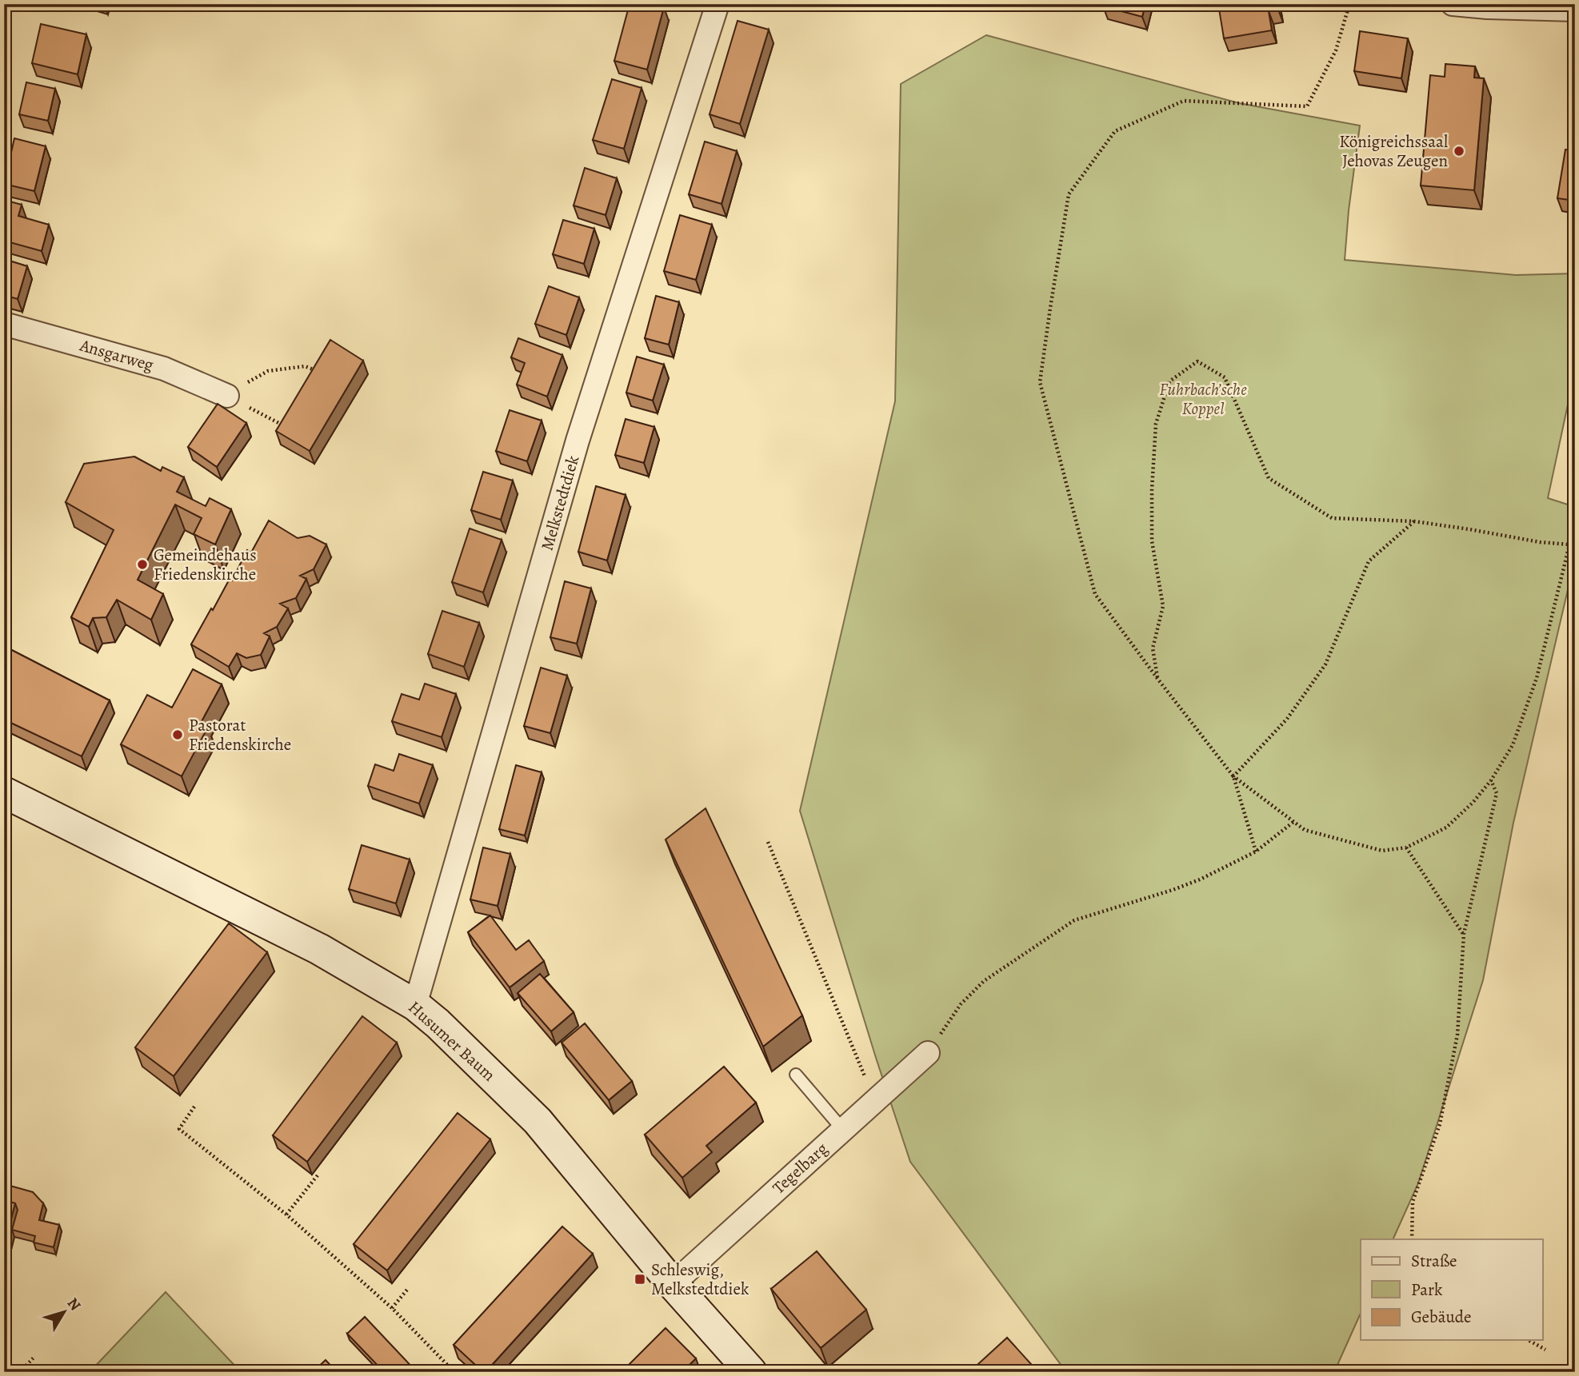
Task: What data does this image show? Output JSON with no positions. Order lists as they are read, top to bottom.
{
  "streets": {
    "street": [
      "Ansgarweg",
      "Melkstedtdiek",
      "Husumer Baum",
      "Tegelbarg"
    ]
  },
  "crossings": [
    ["Melkstedtdiek", "Husumer Baum"],
    ["Husumer Baum", "Tegelbarg"]
  ],
  "parks": ["Fuhrbach’sche Koppel"],
  "places": {
    "other": ["Königreichssaal Jehovas Zeugen", "Gemeindehaus Friedenskirche", "Pastorat Friedenskirche"],
    "transit": ["Schleswig, Melkstedtdiek"]
  },
  "legend": ["Straße", "Park", "Gebäude"],
  "north": "top right"
}
